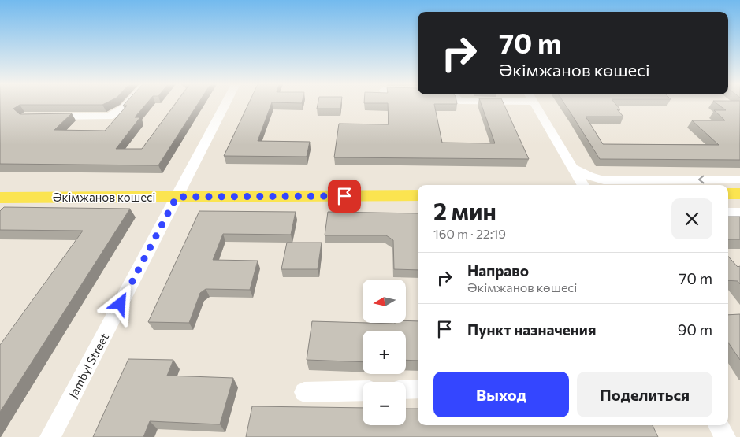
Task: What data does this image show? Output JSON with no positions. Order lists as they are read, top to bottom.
{
  "streets": {
    "main road": ["Әкімжанов көшесі"],
    "street": ["Jambyl Street"]
  },
  "crossings": [
    ["Әкімжанов көшесі", "Jambyl Street"]
  ],
  "north": "left",
  "page": {
    "turn": ["70 m", "Әкімжанов көшесі"],
    "heading": ["2 мин", "160 m · 22:19"],
    "list": [
      {
        "name": "Направо",
        "note": "Әкімжанов көшесі",
        "value": "70 m"
      },
      {
        "name": "Пункт назначения",
        "value": "90 m"
      }
    ],
    "map_buttons": ["+", "−"],
    "buttons": ["Выход", "Поделиться"]
  }
}
